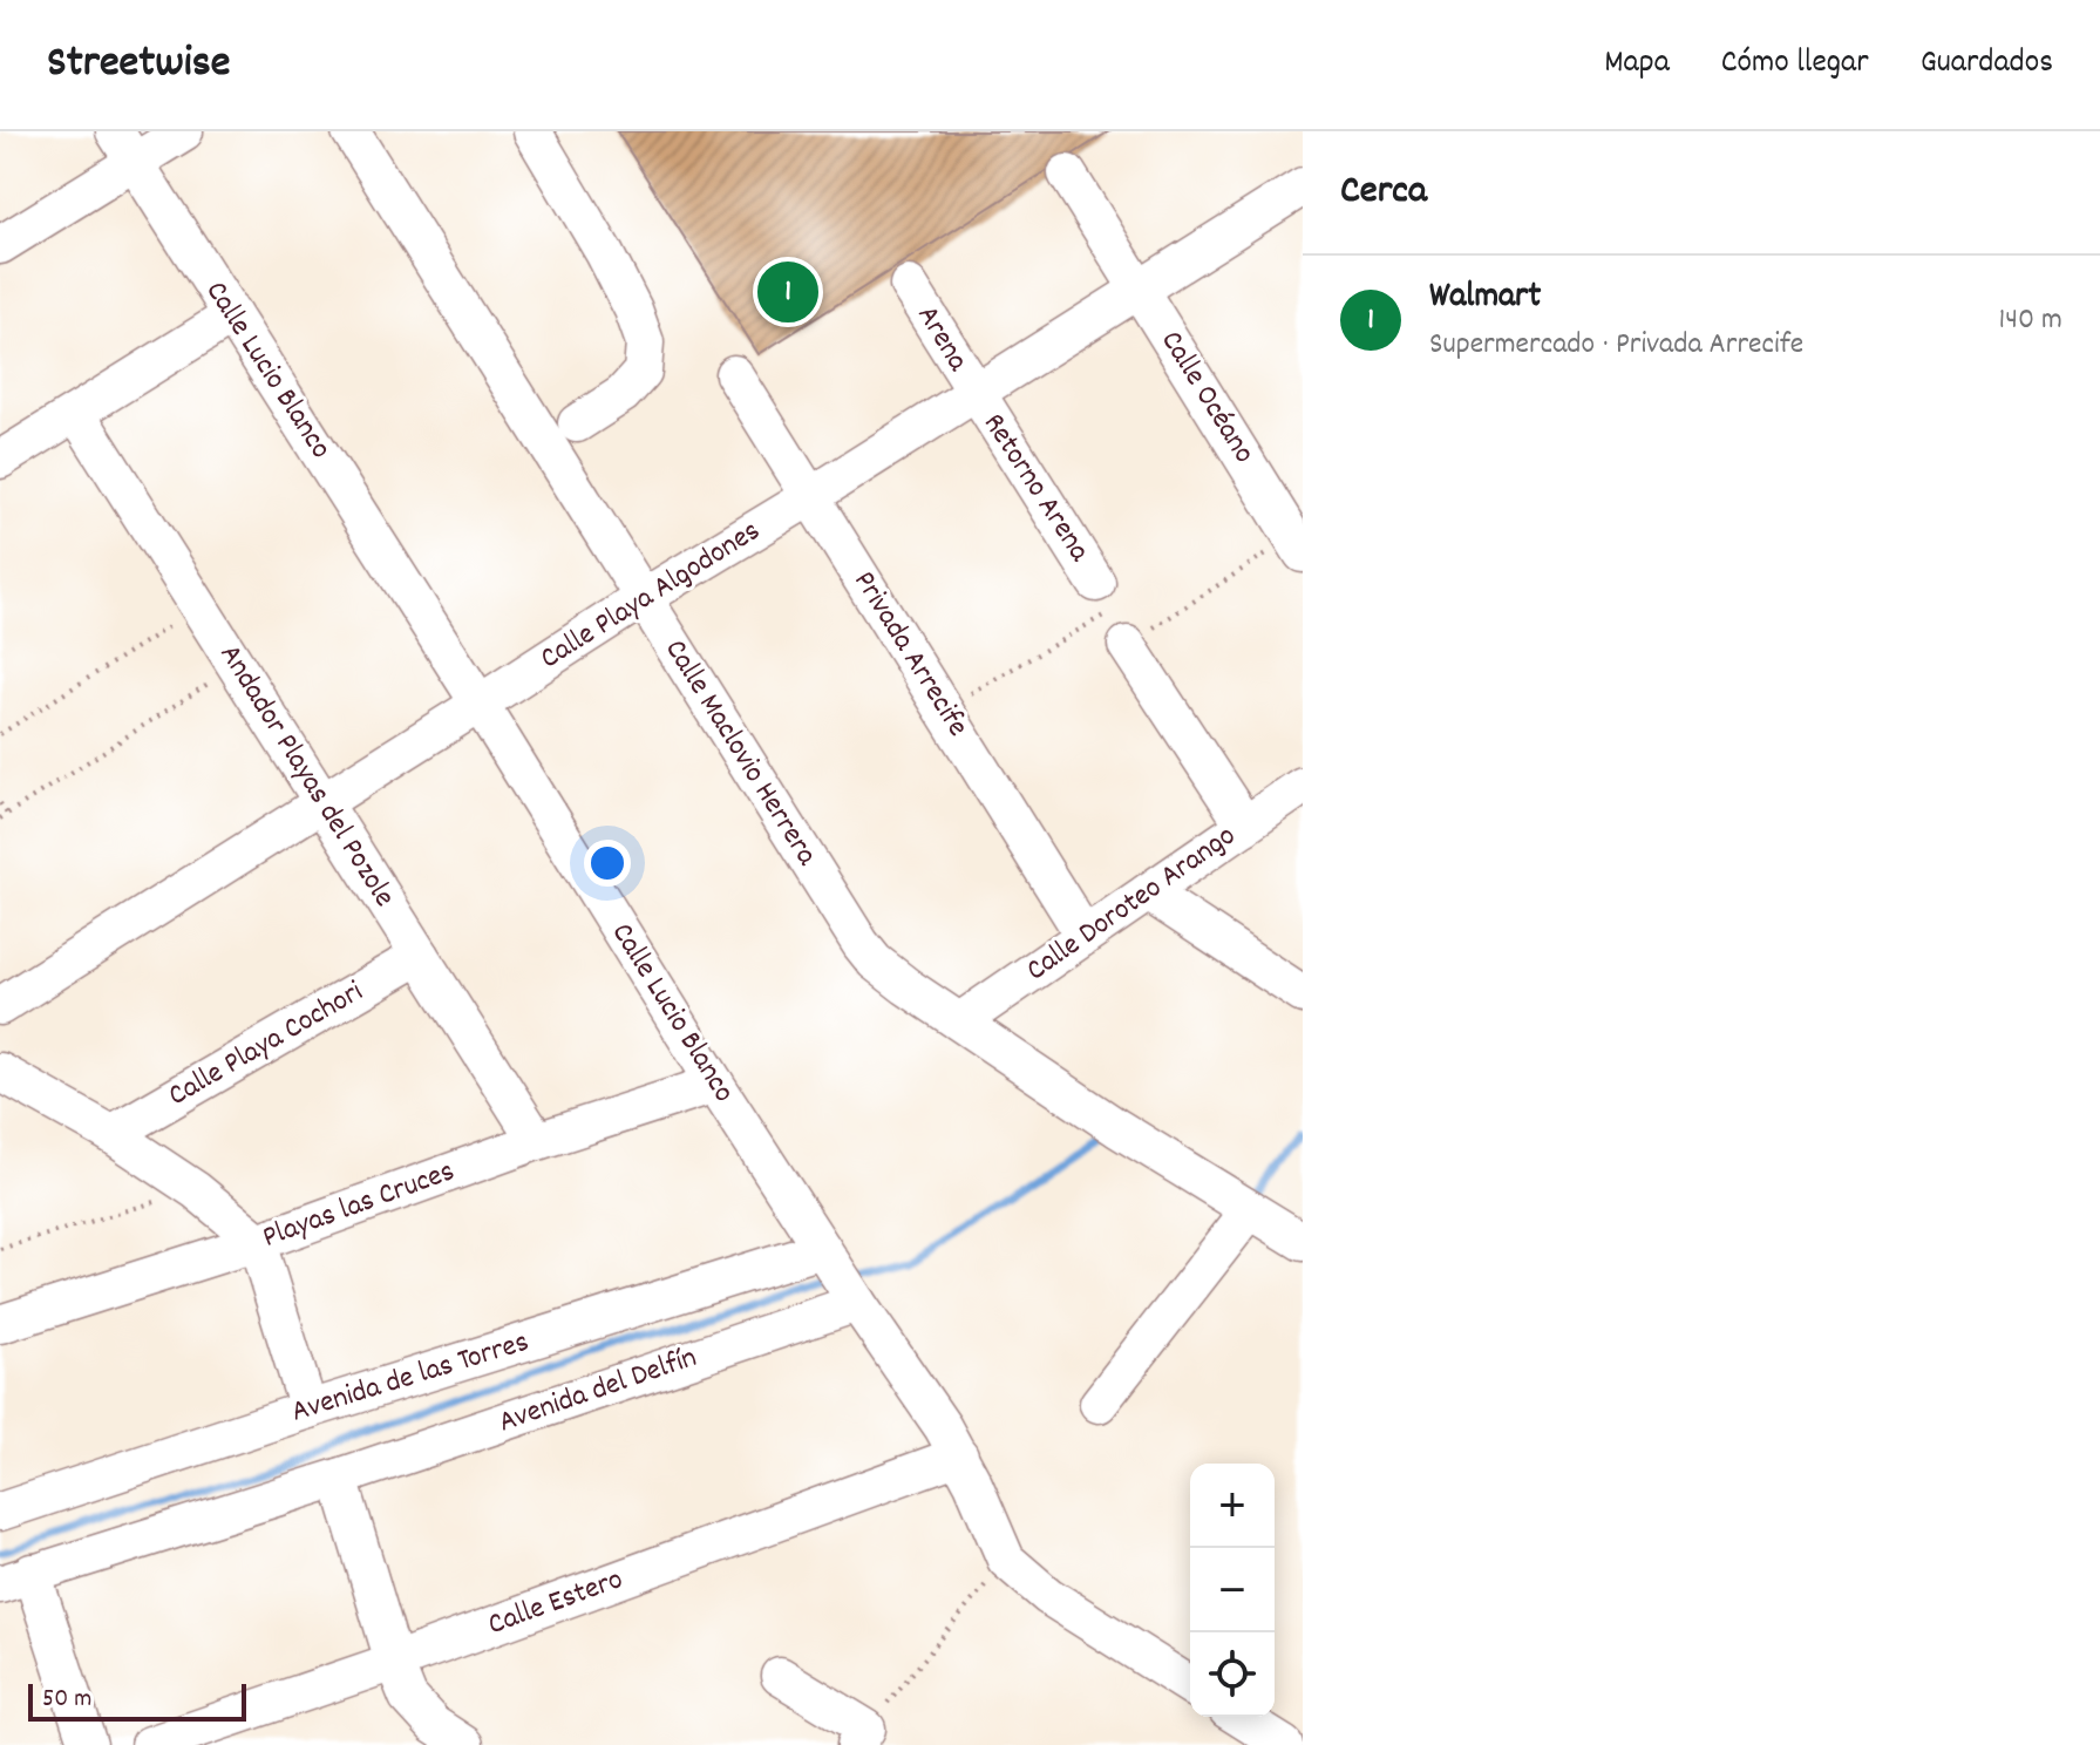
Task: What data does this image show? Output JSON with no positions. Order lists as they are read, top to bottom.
{
  "streets": {
    "street": [
      "Arena",
      "Calle Lucio Blanco",
      "Calle Océano",
      "Retorno Arena",
      "Calle Playa Algodones",
      "Privada Arrecife",
      "Calle Maclovio Herrera",
      "Andador Playas del Pozole",
      "Calle Doroteo Arango",
      "Calle Playa Cochori",
      "Playas las Cruces",
      "Avenida de las Torres",
      "Avenida del Delfín",
      "Calle Estero"
    ]
  },
  "crossings": [
    ["Arena", "Retorno Arena"],
    ["Arena", "Calle Playa Algodones"],
    ["Calle Lucio Blanco", "Calle Playa Algodones"],
    ["Calle Lucio Blanco", "Playas las Cruces"],
    ["Calle Lucio Blanco", "Avenida de las Torres"],
    ["Calle Lucio Blanco", "Avenida del Delfín"],
    ["Calle Lucio Blanco", "Calle Estero"],
    ["Calle Océano", "Calle Playa Algodones"],
    ["Retorno Arena", "Calle Playa Algodones"],
    ["Calle Playa Algodones", "Privada Arrecife"],
    ["Calle Playa Algodones", "Calle Maclovio Herrera"],
    ["Calle Playa Algodones", "Andador Playas del Pozole"],
    ["Privada Arrecife", "Calle Doroteo Arango"],
    ["Calle Maclovio Herrera", "Calle Doroteo Arango"],
    ["Andador Playas del Pozole", "Calle Playa Cochori"],
    ["Andador Playas del Pozole", "Playas las Cruces"]
  ],
  "scale_bar": "50 m",
  "page": {
    "header": "Streetwise",
    "nav": ["Mapa", "Cómo llegar", "Guardados"],
    "heading": "Cerca",
    "list": [
      {
        "mark": "1",
        "name": "Walmart",
        "note": "Supermercado · Privada Arrecife",
        "value": "140 m"
      }
    ],
    "pins": "1",
    "map_buttons": ["+", "−"],
    "scale": "50 m"
  }
}
